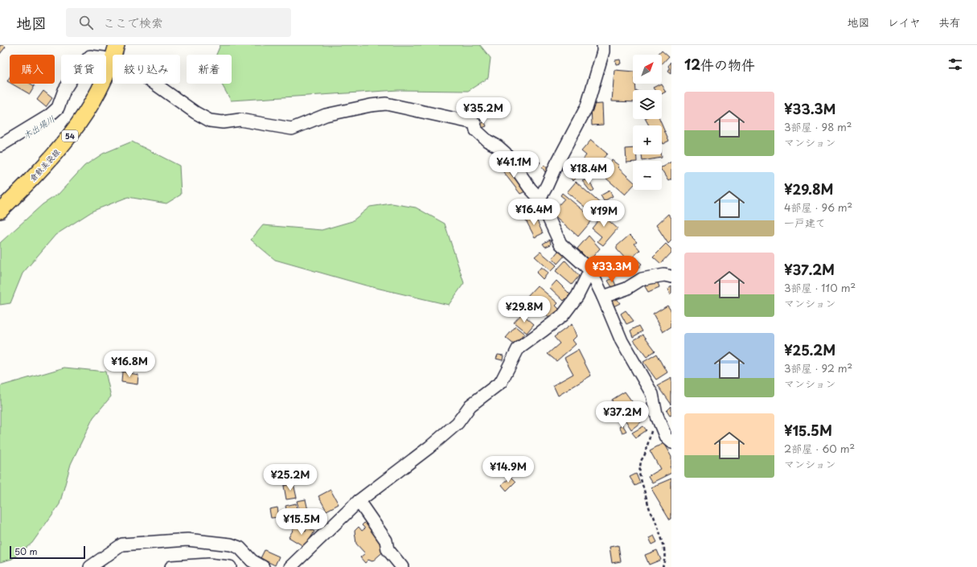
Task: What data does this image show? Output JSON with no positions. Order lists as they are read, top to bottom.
{
  "streets": {
    "main road": ["54", "倉敷美袋線"]
  },
  "water": ["木出場川"],
  "scale_bar": "50 m",
  "north": "top right",
  "page": {
    "header": "地図",
    "search": "ここで検索",
    "nav": ["地図", "レイヤ", "共有"],
    "heading": "12件の物件",
    "map_buttons": ["+", "−"],
    "chip": [
      "購入",
      "賃貸",
      "絞り込み",
      "新着"
    ],
    "list": [
      {
        "name": "¥33.3M",
        "note": "3部屋 · 98 m² · マンション"
      },
      {
        "name": "¥29.8M",
        "note": "4部屋 · 96 m² · 一戸建て"
      },
      {
        "name": "¥37.2M",
        "note": "3部屋 · 110 m² · マンション"
      },
      {
        "name": "¥25.2M",
        "note": "3部屋 · 92 m² · マンション"
      },
      {
        "name": "¥15.5M",
        "note": "2部屋 · 60 m² · マンション"
      }
    ],
    "price": [
      "¥35.2M",
      "¥41.1M",
      "¥18.4M",
      "¥16.4M",
      "¥19M",
      "¥33.3M",
      "¥29.8M",
      "¥16.8M",
      "¥37.2M",
      "¥14.9M",
      "¥25.2M",
      "¥15.5M"
    ],
    "scale": "50 m"
  }
}
